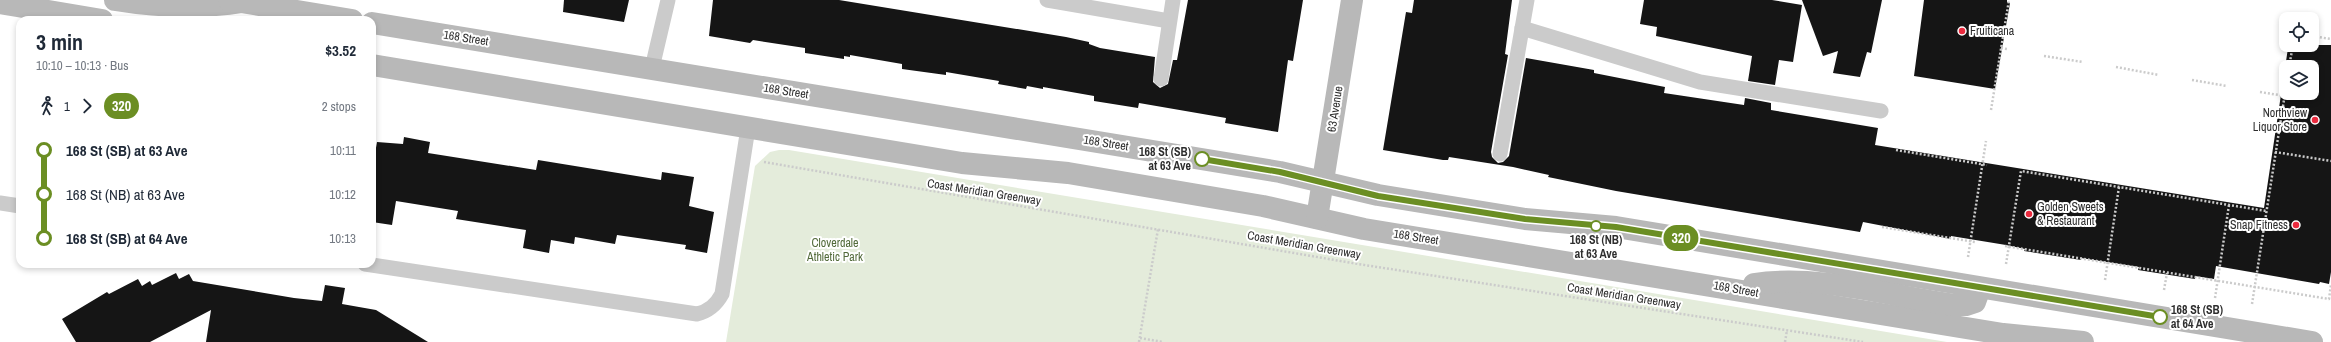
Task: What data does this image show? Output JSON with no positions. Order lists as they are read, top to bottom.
{
  "streets": {
    "main road": ["168 Street", "63 Avenue"],
    "path": ["Coast Meridian Greenway"]
  },
  "crossings": [
    ["168 Street", "63 Avenue"]
  ],
  "parks": ["Cloverdale Athletic Park"],
  "places": [
    "Fruiticana",
    "Northview Liquor Store",
    "168 St (SB) at 63 Ave",
    "Golden Sweets & Restaurant",
    "Snap Fitness",
    "168 St (NB) at 63 Ave",
    "168 St (SB) at 64 Ave"
  ],
  "lines": ["bus line 320"],
  "page": {
    "on_map": "320",
    "heading": ["3 min", "10:10 – 10:13 · Bus", "$3.52"],
    "legs": ["1", "320", "2 stops"],
    "list": [
      {
        "name": "168 St (SB) at 63 Ave",
        "value": "10:11"
      },
      {
        "name": "168 St (NB) at 63 Ave",
        "value": "10:12"
      },
      {
        "name": "168 St (SB) at 64 Ave",
        "value": "10:13"
      }
    ]
  }
}
